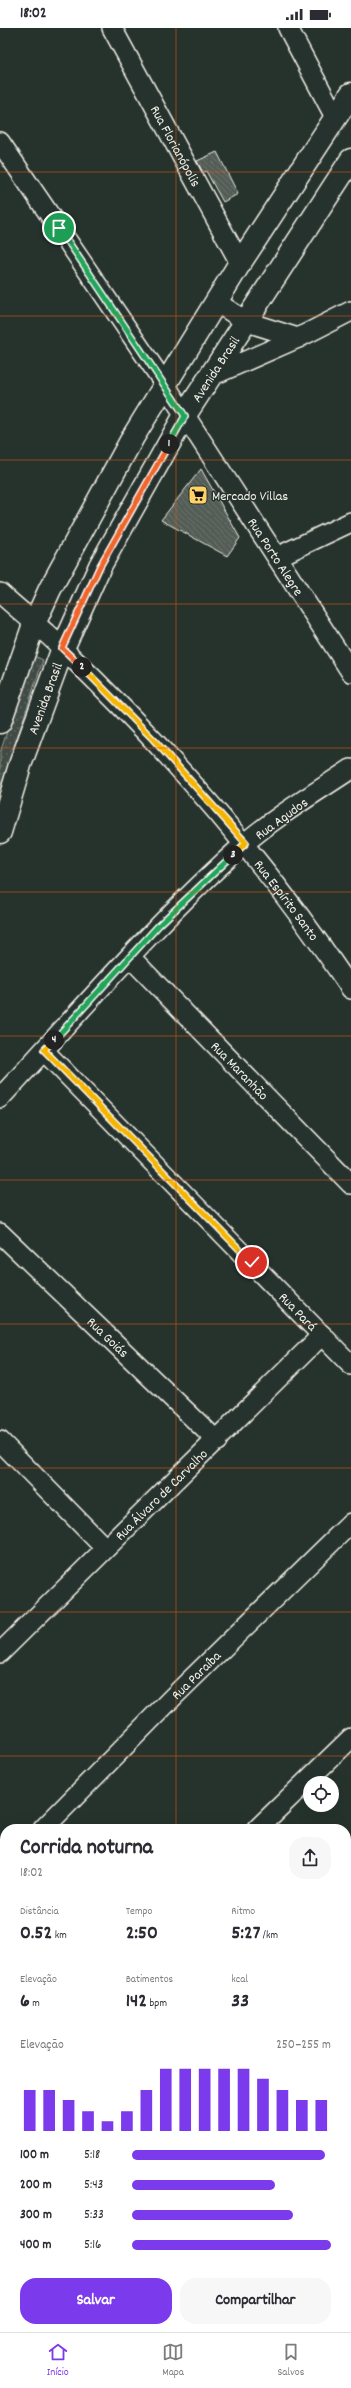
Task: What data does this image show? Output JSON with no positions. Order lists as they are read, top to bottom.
{
  "streets": {
    "main road": ["Avenida Brasil"],
    "street": [
      "Rua Florianópolis",
      "Rua Porto Alegre",
      "Rua Agudos",
      "Rua Espírito Santo",
      "Rua Maranhão",
      "Rua Pará",
      "Rua Goiás",
      "Rua Álvaro de Carvalho",
      "Rua Paraíba"
    ]
  },
  "crossings": [
    ["Avenida Brasil", "Rua Porto Alegre"],
    ["Avenida Brasil", "Rua Espírito Santo"],
    ["Rua Agudos", "Rua Espírito Santo"],
    ["Rua Agudos", "Rua Maranhão"],
    ["Rua Agudos", "Rua Pará"],
    ["Rua Pará", "Rua Álvaro de Carvalho"],
    ["Rua Goiás", "Rua Álvaro de Carvalho"]
  ],
  "places": {
    "supermarket": ["Mercado Villas"]
  },
  "page": {
    "status": "18:02",
    "pins": [
      "1",
      "2",
      "3",
      "4"
    ],
    "heading": ["Corrida noturna", "18:02"],
    "stats": [
      ["Distância", "0.52 km"],
      ["Tempo", "2:50"],
      ["Ritmo", "5:27 /km"],
      ["Elevação", "6 m"],
      ["Batimentos", "142 bpm"],
      ["kcal", "33"]
    ],
    "chart": ["Elevação", "250–255 m"],
    "list": [
      {
        "name": "100 m",
        "note": "5:18"
      },
      {
        "name": "200 m",
        "note": "5:43"
      },
      {
        "name": "300 m",
        "note": "5:33"
      },
      {
        "name": "400 m",
        "note": "5:16"
      }
    ],
    "buttons": ["Salvar", "Compartilhar"],
    "tabs": ["Início", "Mapa", "Salvos"]
  }
}
